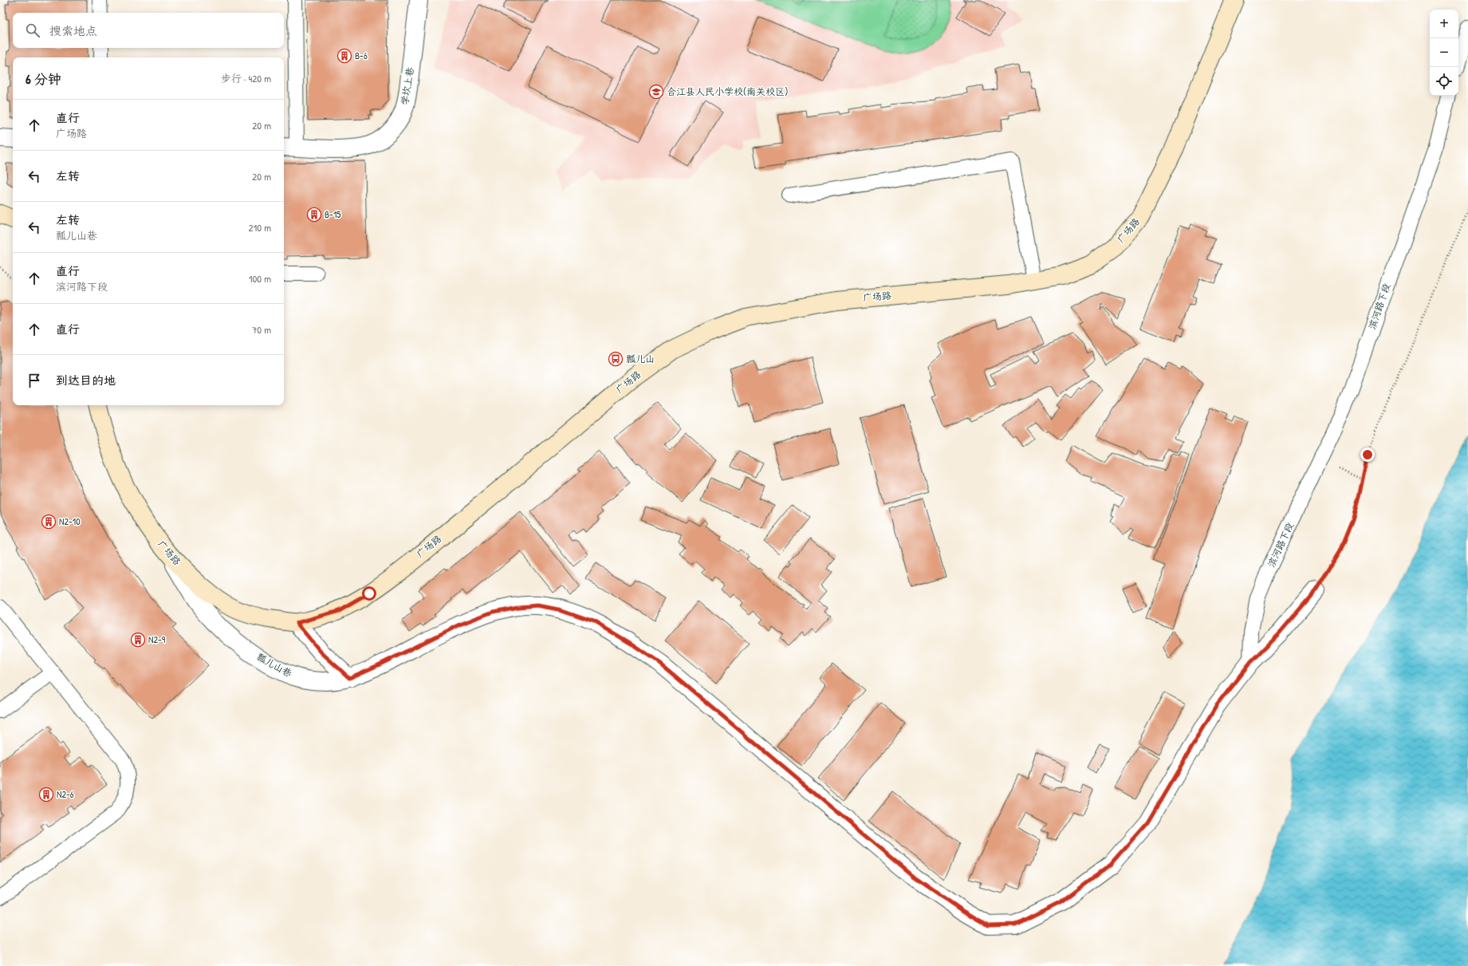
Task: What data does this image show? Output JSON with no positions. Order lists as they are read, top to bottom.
{
  "streets": {
    "main road": ["广场路"],
    "street": ["学坎上巷", "瓢儿山巷"],
    "lane": ["滨河路下段"]
  },
  "crossings": [
    ["广场路", "瓢儿山巷"],
    ["滨河路下段", "瓢儿山巷"]
  ],
  "places": {
    "building": [
      "B-6",
      "B-15",
      "N2-10",
      "N2-9",
      "N2-6"
    ],
    "school or university": ["合江县人民小学校(南关校区)"],
    "bus stop": ["瓢儿山"]
  },
  "page": {
    "map_buttons": ["+", "−"],
    "search": "搜索地点",
    "heading": ["6 分钟", "步行 · 420 m"],
    "list": [
      ["直行", "广场路", "20 m"],
      ["左转", "20 m"],
      ["左转", "瓢儿山巷", "210 m"],
      ["直行", "滨河路下段", "100 m"],
      ["直行", "70 m"],
      "到达目的地"
    ]
  }
}
